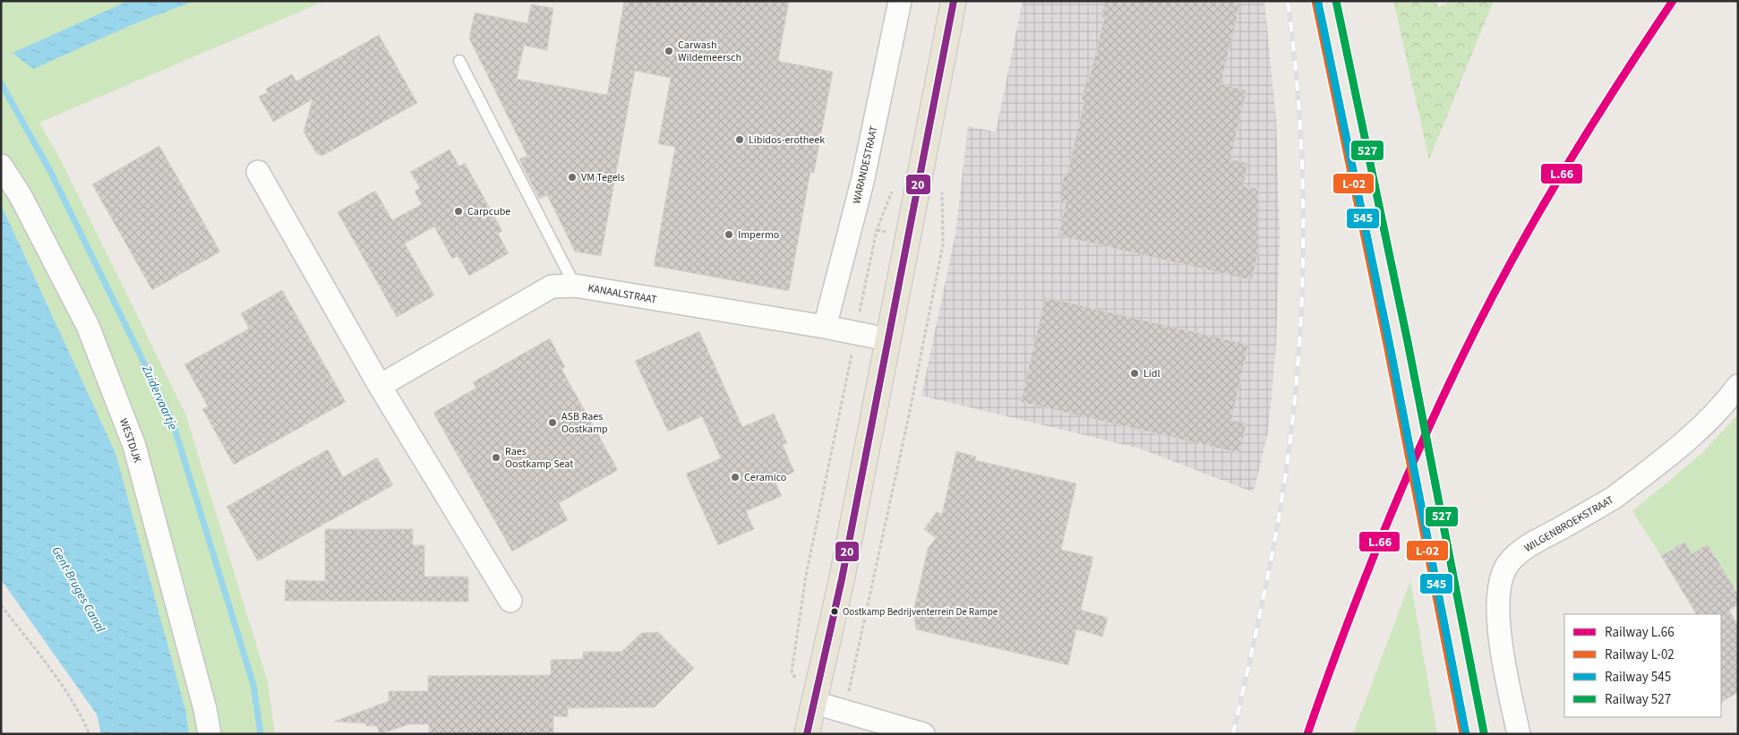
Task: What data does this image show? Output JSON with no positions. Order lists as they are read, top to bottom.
{
  "streets": {
    "street": [
      "WARANDESTRAAT",
      "KANAALSTRAAT",
      "WESTDIJK",
      "WILGENBROEKSTRAAT"
    ]
  },
  "crossings": [
    ["WARANDESTRAAT", "KANAALSTRAAT"]
  ],
  "water": ["Zuidervaartje", "Gent-Bruges Canal"],
  "places": [
    "Carwash Wildemeersch",
    "Libidos-erotheek",
    "VM Tegels",
    "Carpcube",
    "Impermo",
    "Lidl",
    "ASB Raes Oostkamp",
    "Raes Oostkamp Seat",
    "Ceramico",
    "Oostkamp Bedrijventerrein De Rampe"
  ],
  "lines": [
    "rail line L.66",
    "rail line L-02",
    "rail line 527",
    "transit line 20",
    "rail line 545"
  ],
  "legend": [
    "Railway L.66",
    "Railway L-02",
    "Railway 545",
    "Railway 527"
  ]
}
